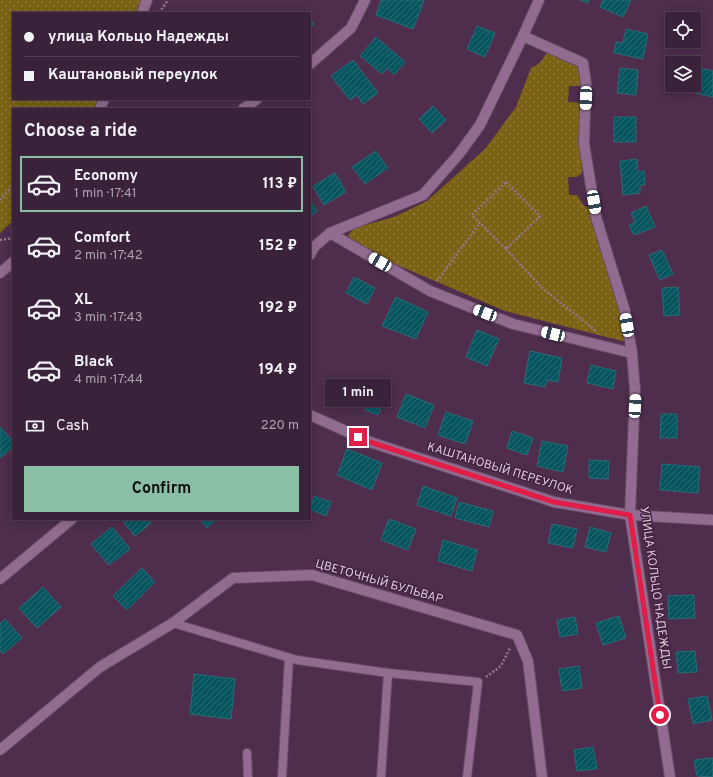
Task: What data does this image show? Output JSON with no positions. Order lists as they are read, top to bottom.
{
  "streets": {
    "street": ["КАШТАНОВЫЙ ПЕРЕУЛОК", "ЦВЕТОЧНЫЙ БУЛЬВАР", "УЛИЦА КОЛЬЦО НАДЕЖДЫ"]
  },
  "crossings": [
    ["КАШТАНОВЫЙ ПЕРЕУЛОК", "УЛИЦА КОЛЬЦО НАДЕЖДЫ"]
  ],
  "page": {
    "banner": ["улица Кольцо Надежды", "Каштановый переулок"],
    "heading": "Choose a ride",
    "list": [
      {
        "name": "Economy",
        "note": "1 min · 17:41",
        "value": "113 ₽"
      },
      {
        "name": "Comfort",
        "note": "2 min · 17:42",
        "value": "152 ₽"
      },
      {
        "name": "XL",
        "note": "3 min · 17:43",
        "value": "192 ₽"
      },
      {
        "name": "Black",
        "note": "4 min · 17:44",
        "value": "194 ₽"
      }
    ],
    "bubble": "1 min",
    "pay": ["Cash", "220 m"],
    "buttons": "Confirm"
  }
}
